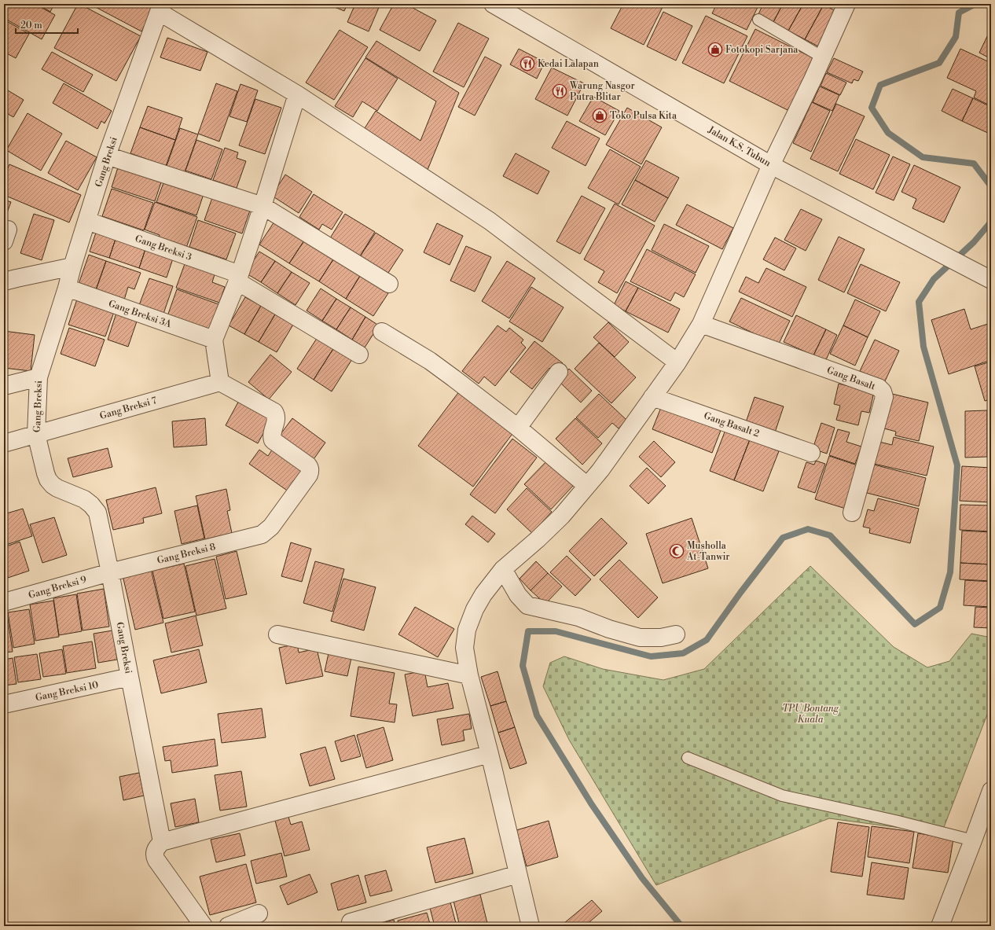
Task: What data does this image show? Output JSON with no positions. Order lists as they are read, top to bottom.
{
  "streets": {
    "street": [
      "Jalan K.S. Tubun",
      "Gang Breksi",
      "Gang Breksi 3",
      "Gang Breksi 3A",
      "Gang Basalt",
      "Gang Breksi 7",
      "Gang Basalt 2",
      "Gang Breksi 8",
      "Gang Breksi 9",
      "Gang Breksi 10"
    ]
  },
  "crossings": [
    ["Gang Breksi", "Gang Breksi 3"],
    ["Gang Breksi", "Gang Breksi 3A"],
    ["Gang Breksi", "Gang Breksi 7"],
    ["Gang Breksi", "Gang Breksi 8"],
    ["Gang Breksi", "Gang Breksi 9"],
    ["Gang Breksi", "Gang Breksi 10"],
    ["Gang Breksi 7", "Gang Breksi 8"],
    ["Gang Breksi 8", "Gang Breksi 9"]
  ],
  "parks": ["TPU Bontang Kuala"],
  "places": {
    "shop": ["Fotokopi Sarjana", "Toko Pulsa Kita"],
    "restaurant": ["Kedai Lalapan", "Warung Nasgor Putra Blitar"],
    "mosque": ["Musholla At-Tanwir"]
  },
  "scale_bar": "20 m"
}
